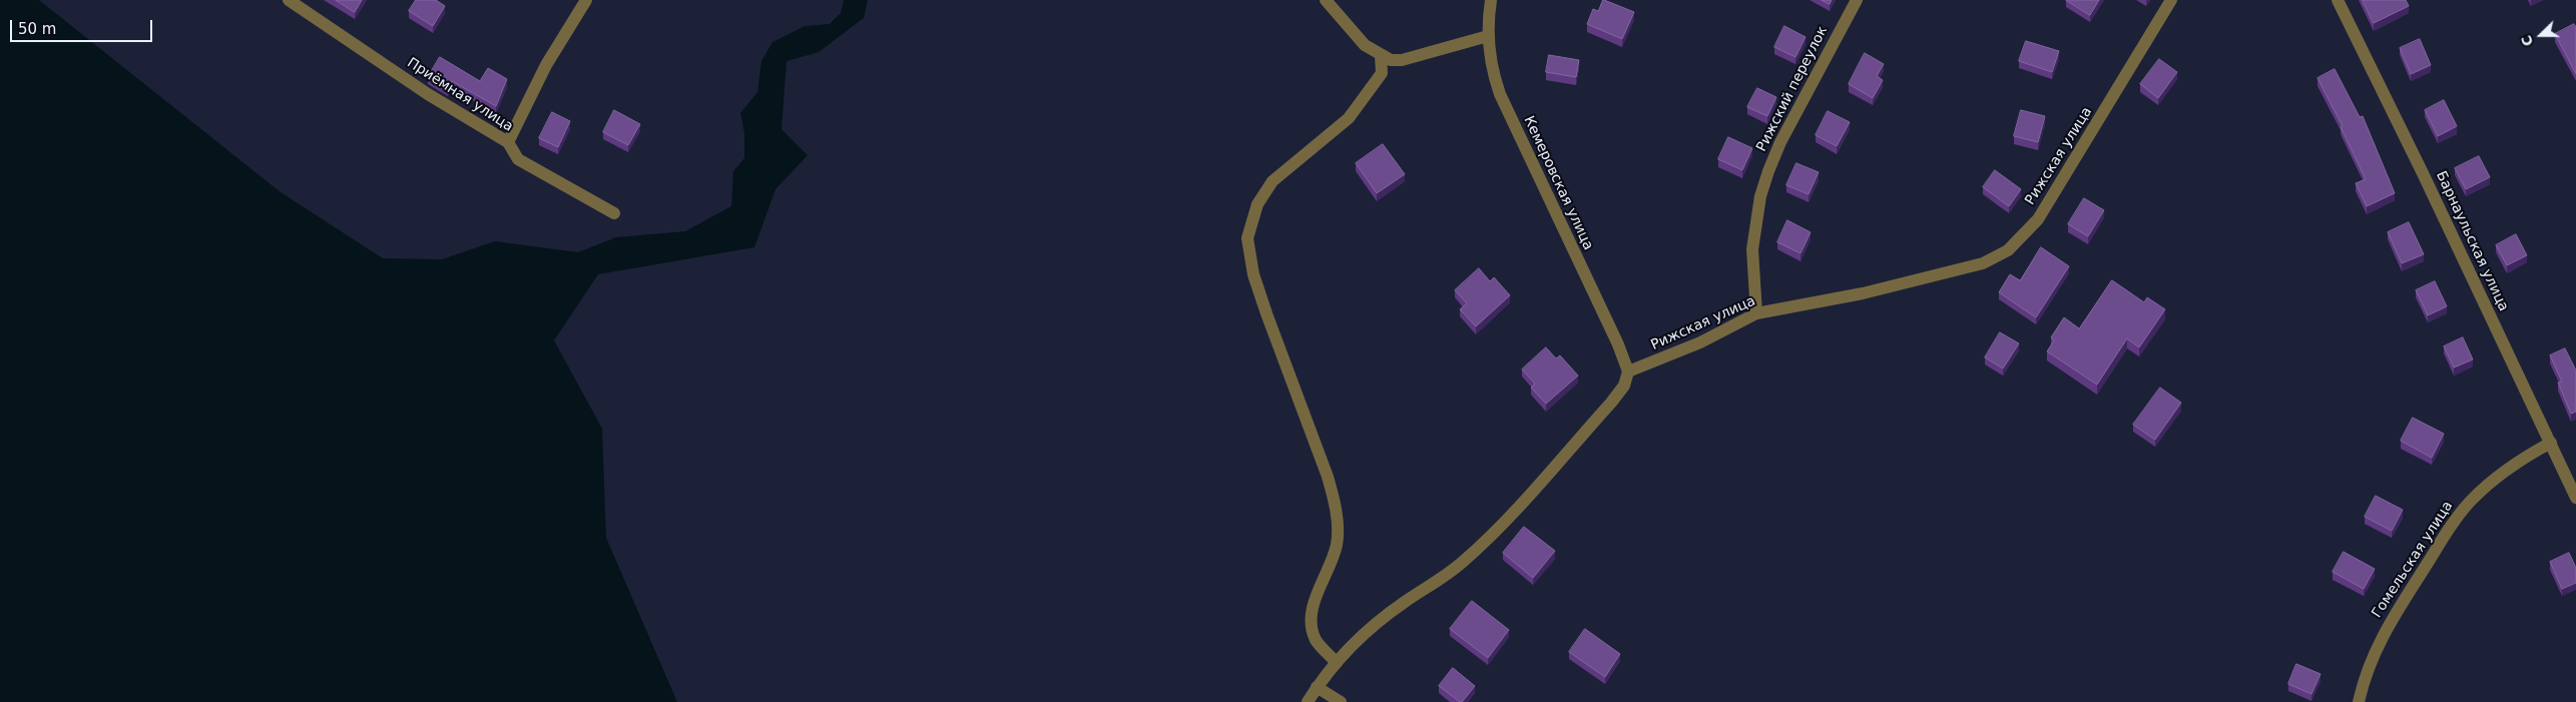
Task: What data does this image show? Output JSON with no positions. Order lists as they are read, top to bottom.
{
  "streets": {
    "street": [
      "Рижский переулок",
      "Приёмная улица",
      "Рижская улица",
      "Кемеровская улица",
      "Барнаульская улица",
      "Гомельская улица"
    ]
  },
  "crossings": [
    ["Рижский переулок", "Рижская улица"],
    ["Рижская улица", "Кемеровская улица"],
    ["Барнаульская улица", "Гомельская улица"]
  ],
  "scale_bar": "50 m",
  "north": "left"
}
